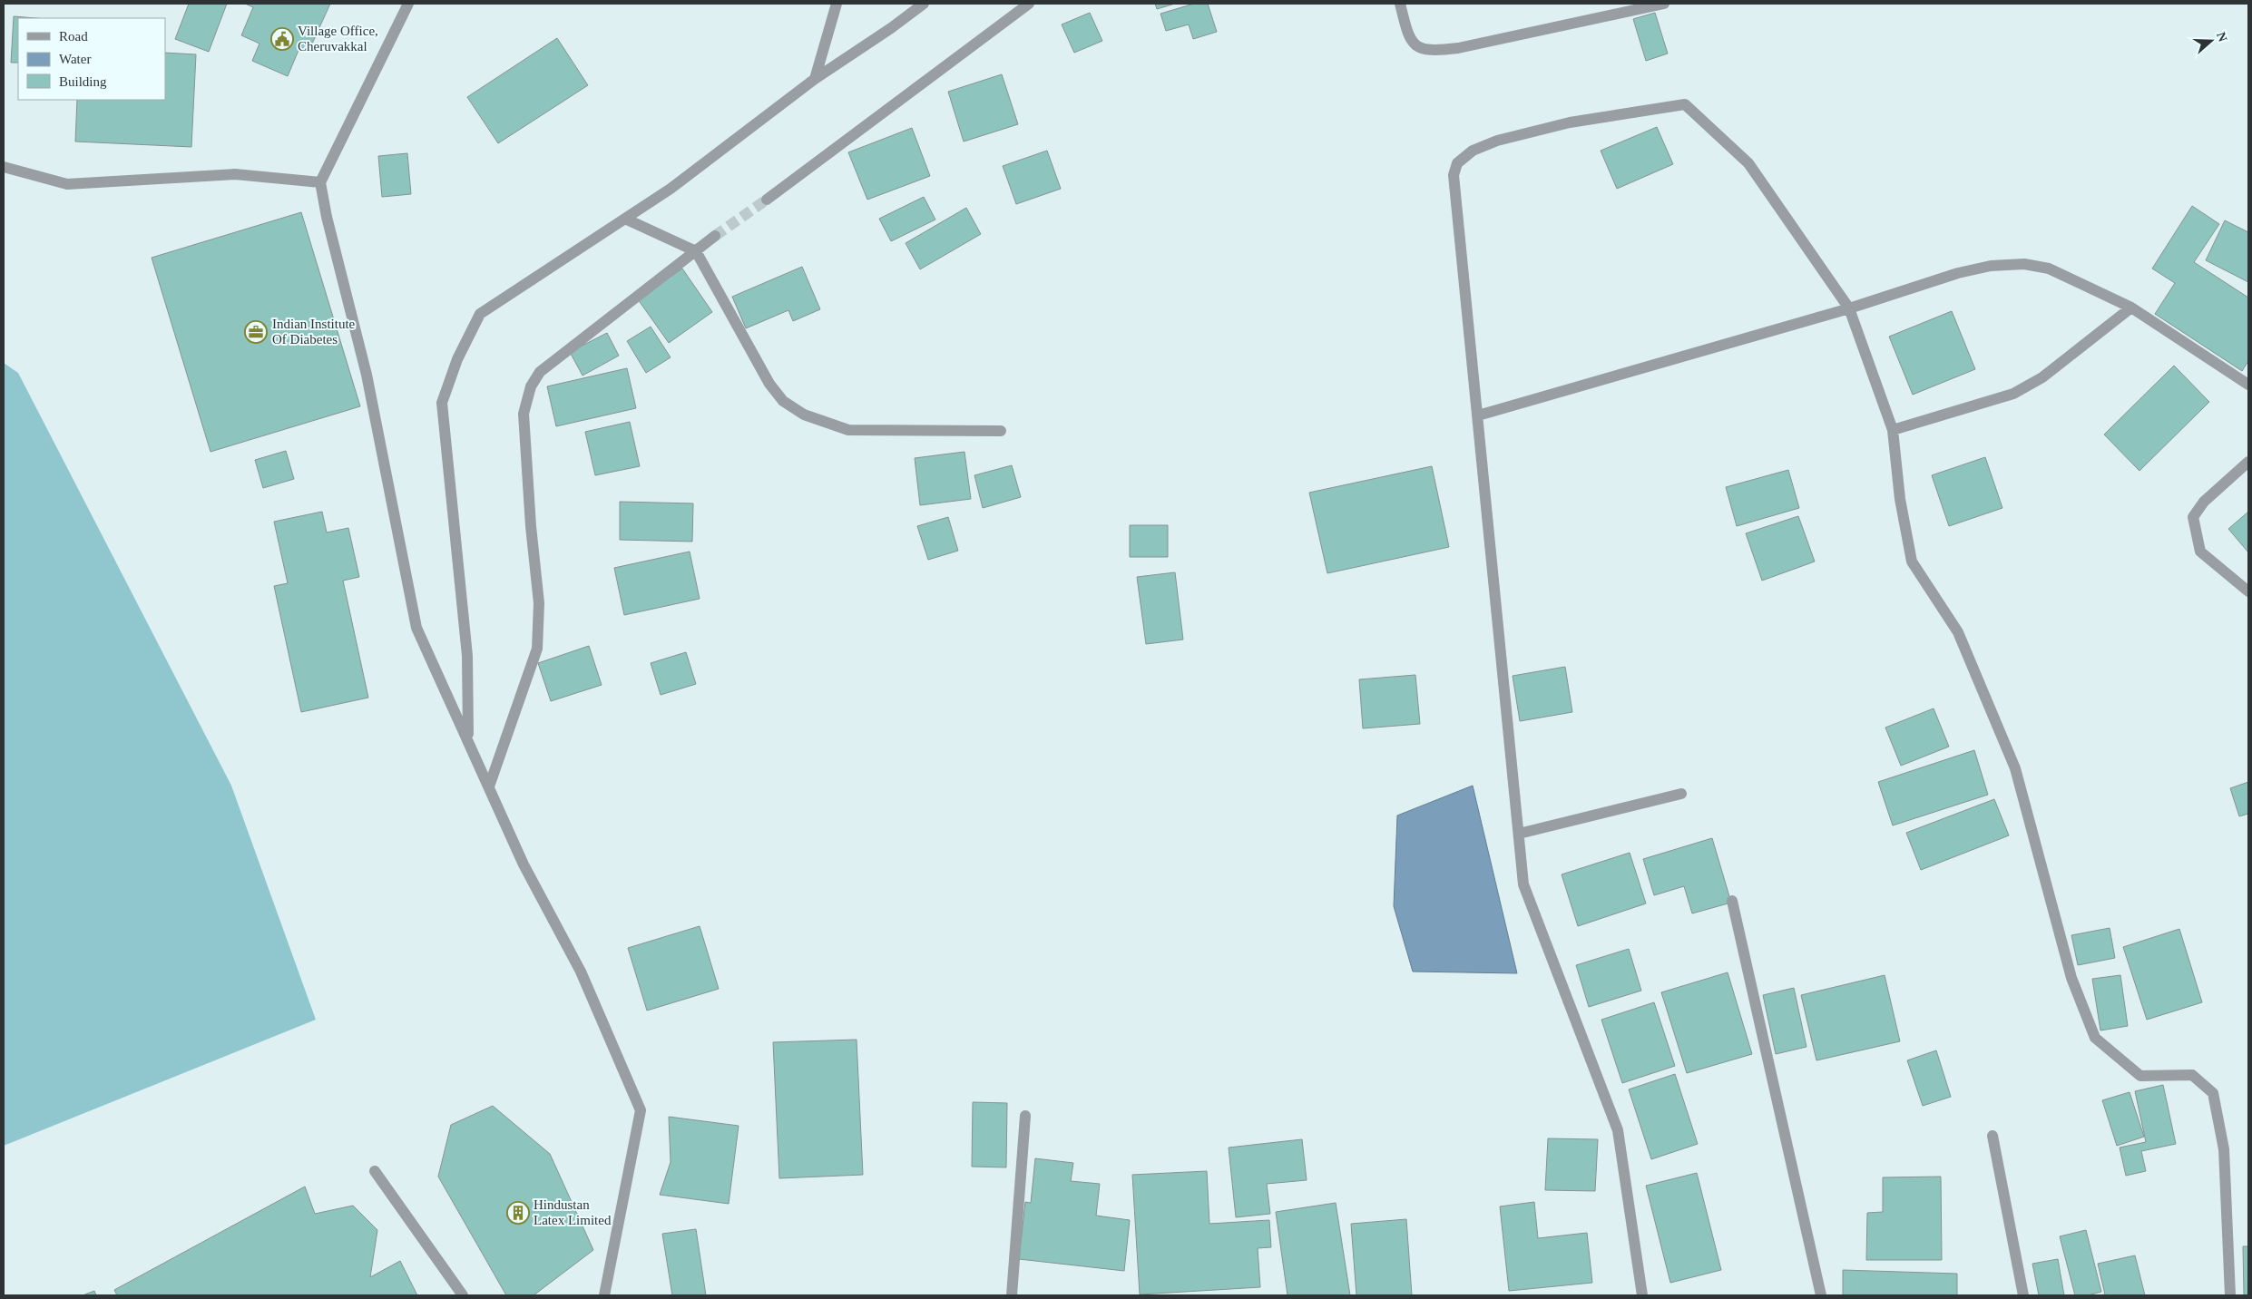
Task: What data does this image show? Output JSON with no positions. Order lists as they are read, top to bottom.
{
  "places": {
    "public building": ["Village Office, Cheruvakkal"],
    "office": ["Indian Institute Of Diabetes"],
    "building": ["Hindustan Latex Limited"]
  },
  "legend": ["Road", "Water", "Building"],
  "north": "right"
}
